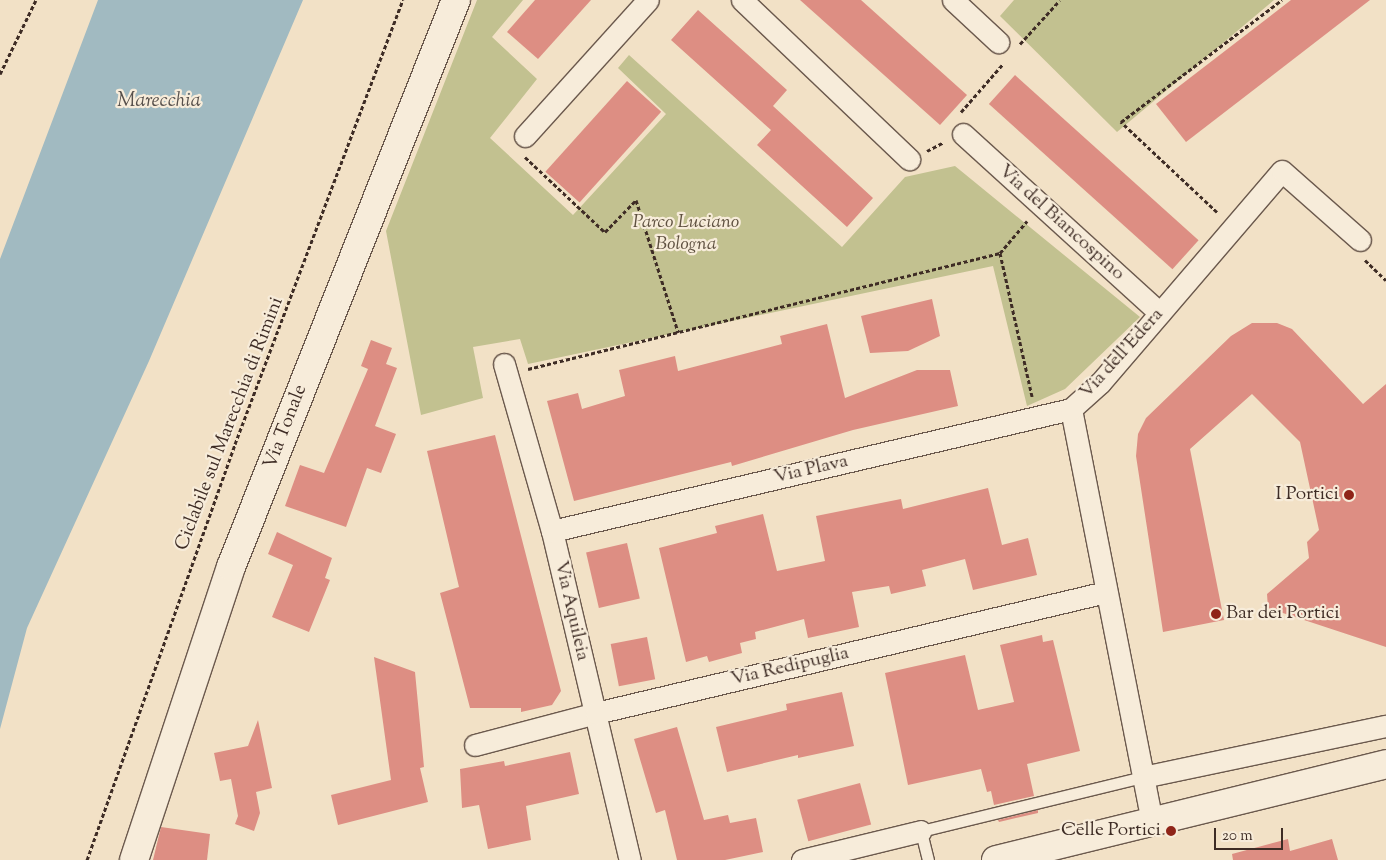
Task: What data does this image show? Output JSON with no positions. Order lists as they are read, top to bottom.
{
  "streets": {
    "street": [
      "Via del Biancospino",
      "Via dell'Edera",
      "Via Tonale",
      "Via Plava",
      "Via Aquileia",
      "Via Redipuglia"
    ],
    "path": ["Ciclabile sul Marecchia di Rimini"]
  },
  "crossings": [
    ["Via del Biancospino", "Via dell'Edera"],
    ["Via dell'Edera", "Via Plava"],
    ["Via dell'Edera", "Via Redipuglia"],
    ["Via Plava", "Via Aquileia"],
    ["Via Aquileia", "Via Redipuglia"]
  ],
  "water": ["Marecchia"],
  "parks": ["Parco Luciano Bologna"],
  "places": ["I Portici", "Bar dei Portici", "Celle Portici"],
  "scale_bar": "20 m"
}
